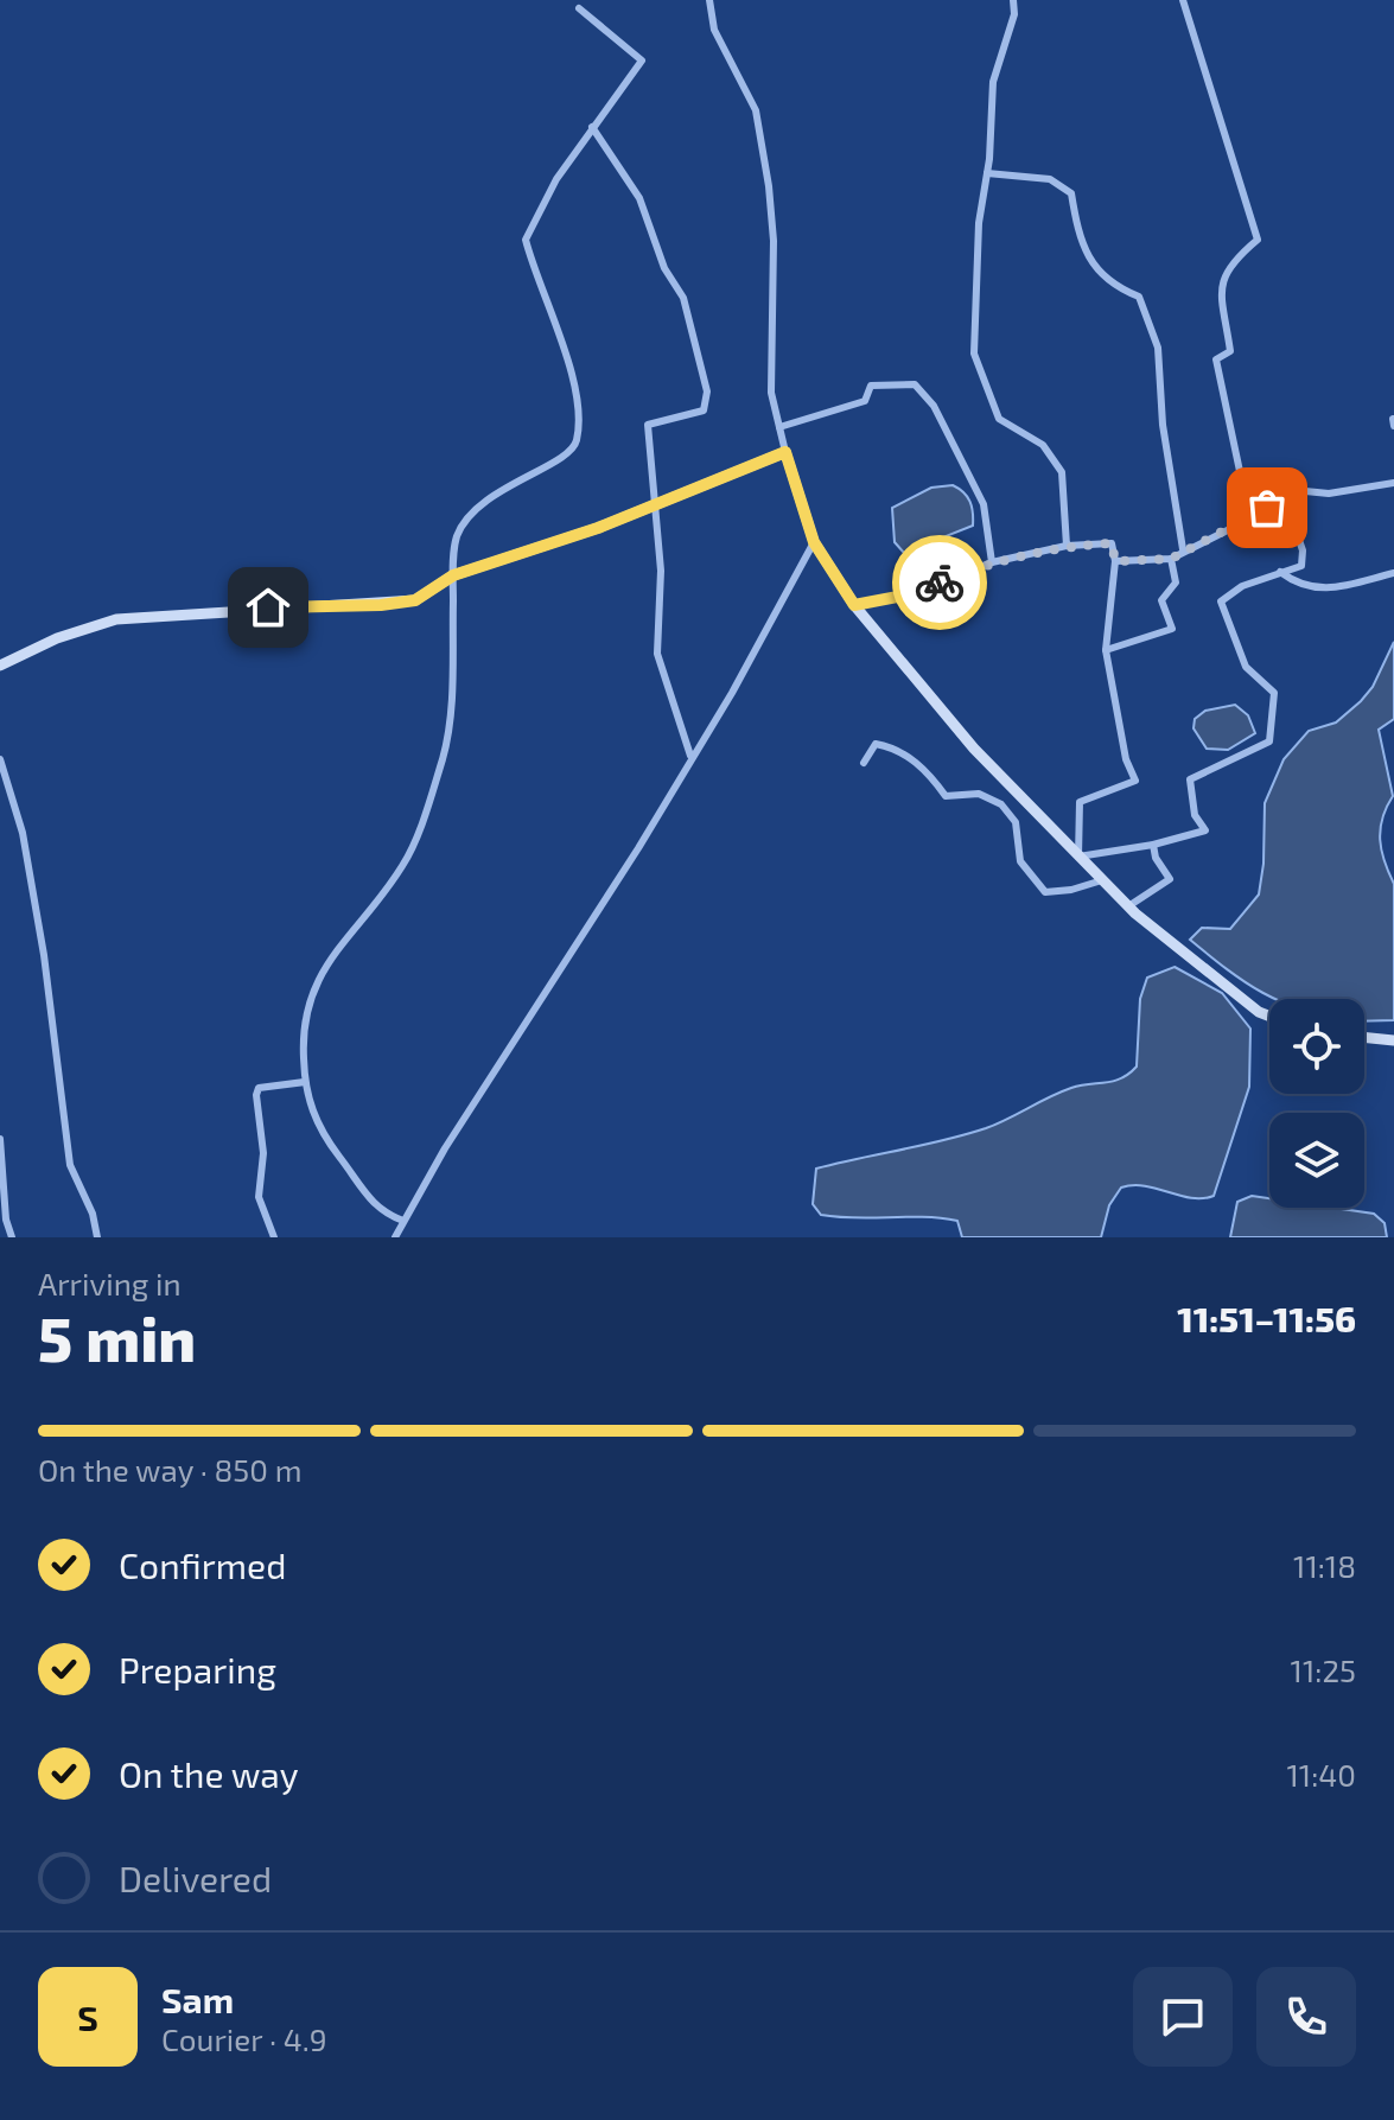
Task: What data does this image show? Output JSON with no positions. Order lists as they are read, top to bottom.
{
  "page": {
    "heading": ["5 min", "Arriving in", "11:51–11:56"],
    "panel": ["Sam", "Courier · 4.9"],
    "bar": "On the way · 850 m",
    "list": [
      ["Confirmed", "11:18"],
      ["Preparing", "11:25"],
      ["On the way", "11:40"],
      "Delivered"
    ],
    "round": "S"
  }
}
